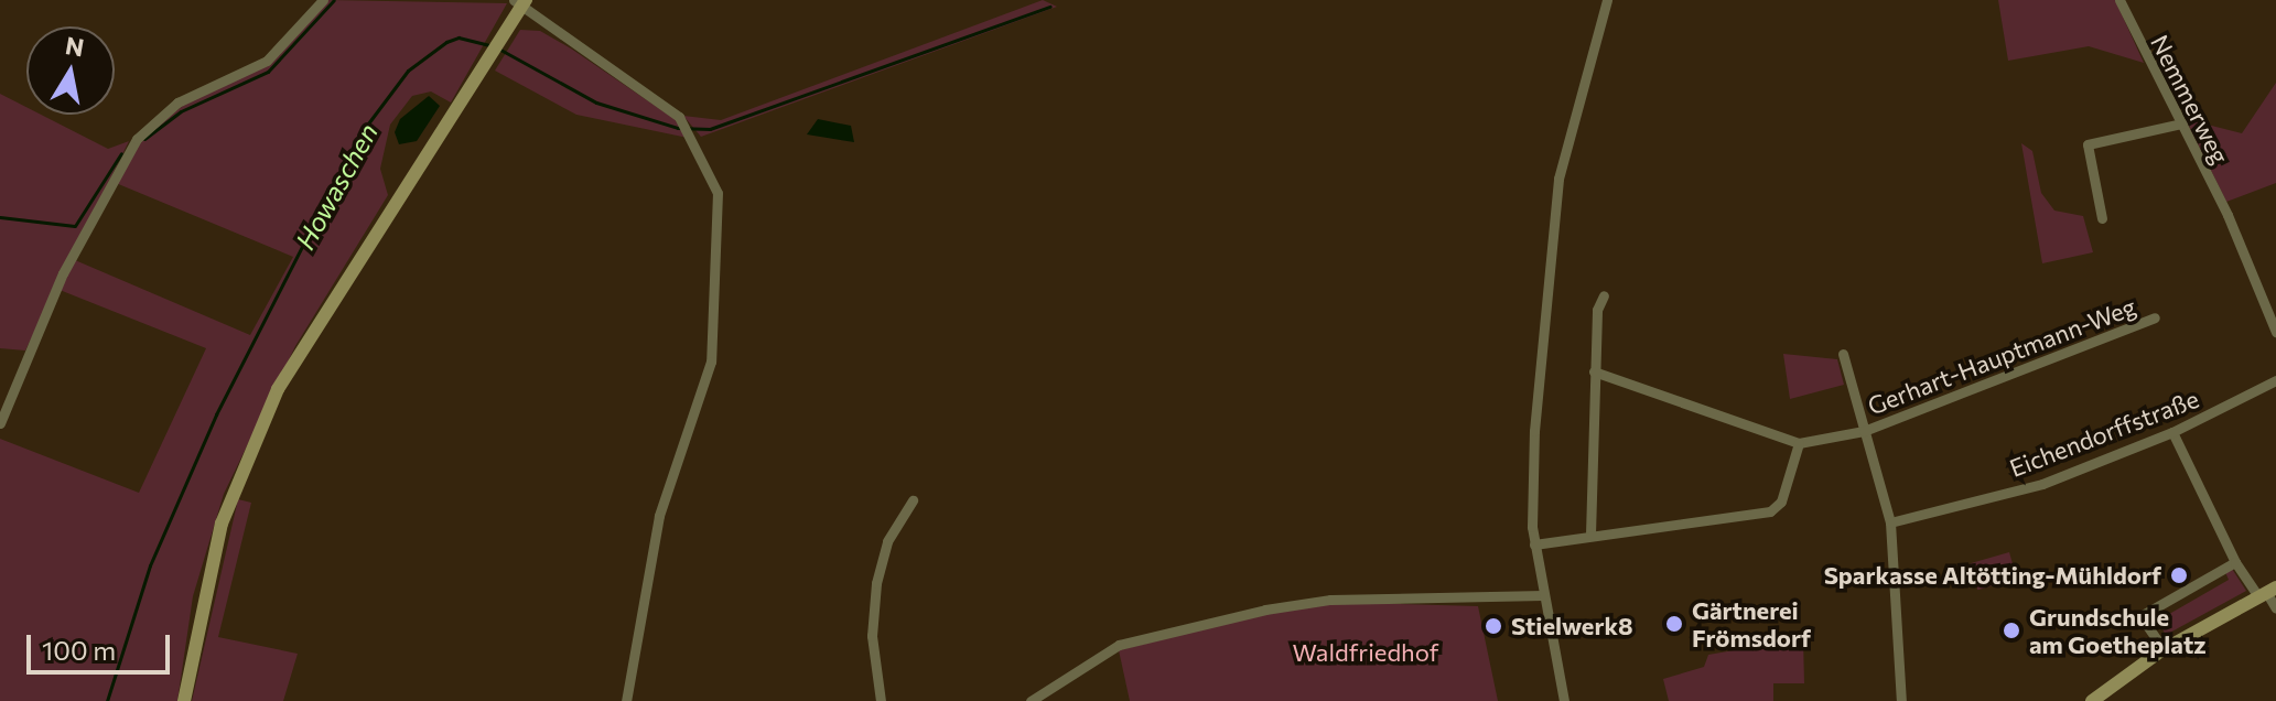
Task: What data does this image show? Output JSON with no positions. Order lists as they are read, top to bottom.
{
  "streets": {
    "street": ["Nemmerweg", "Gerhart-Hauptmann-Weg", "Eichendorffstraße"]
  },
  "crossings": [
    ["Gerhart-Hauptmann-Weg", "Eichendorffstraße"]
  ],
  "water": ["Howaschen"],
  "parks": ["Waldfriedhof"],
  "places": [
    "Sparkasse Altötting-Mühldorf",
    "Gärtnerei Frömsdorf",
    "Stielwerk8",
    "Grundschule am Goetheplatz"
  ],
  "scale_bar": "100 m",
  "north": "top"
}
